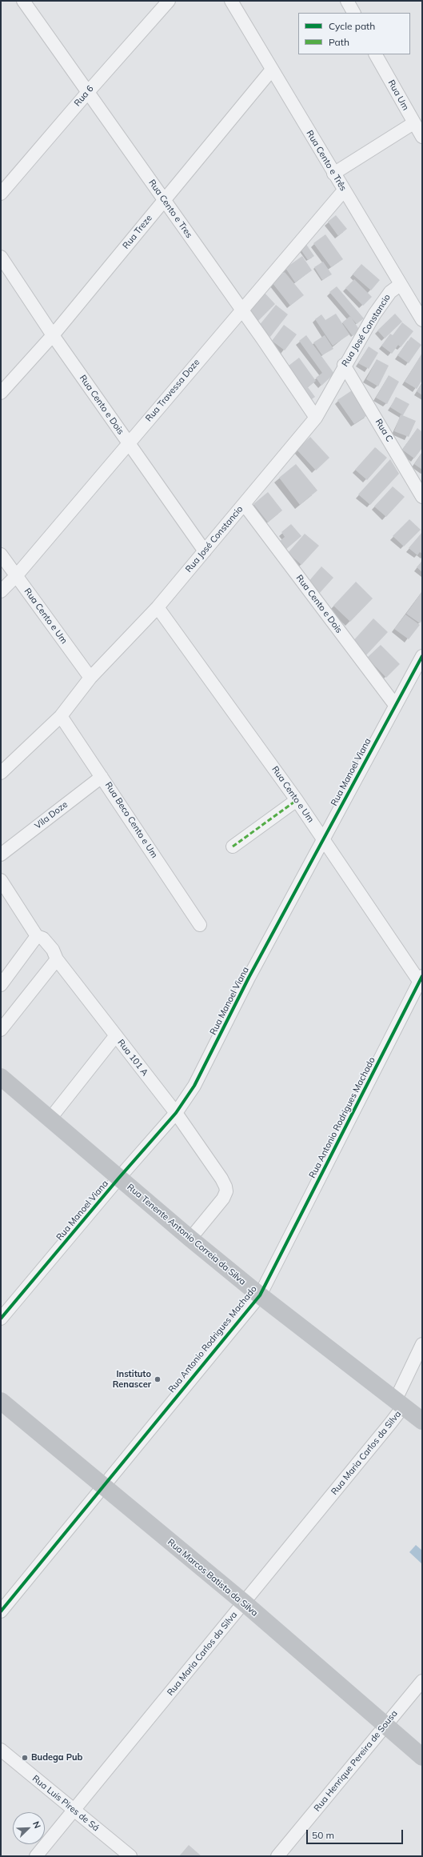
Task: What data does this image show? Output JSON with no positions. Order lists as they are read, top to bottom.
{
  "streets": {
    "main road": ["Rua Tenente Antonio Correia da Silva", "Rua Marcos Batista da Silva"],
    "street": [
      "Rua Um",
      "Rua 6",
      "Rua Cento e Três",
      "Rua Cento e Tres",
      "Rua Treze",
      "Rua José Constancio",
      "Rua Travessa Doze",
      "Rua Cento e Dois",
      "Rua C",
      "Rua Cento e Um",
      "Rua Manoel Viana",
      "Vila Doze",
      "Rua Beco Cento e Um",
      "Rua 101 A",
      "Rua Antonio Rodrigues Machado",
      "Rua Maria Carlos da Silva",
      "Rua Henrique Pereira de Sousa",
      "Rua Luis Pires de Sá"
    ]
  },
  "crossings": [
    ["Rua 6", "Rua Cento e Tres"],
    ["Rua Cento e Três", "Rua Treze"],
    ["Rua Cento e Três", "Rua José Constancio"],
    ["Rua Cento e Três", "Rua Travessa Doze"],
    ["Rua Cento e Tres", "Rua Treze"],
    ["Rua Cento e Tres", "Rua José Constancio"],
    ["Rua Cento e Tres", "Rua Travessa Doze"],
    ["Rua Treze", "Rua Cento e Dois"],
    ["Rua José Constancio", "Rua Cento e Dois"],
    ["Rua José Constancio", "Rua C"],
    ["Rua José Constancio", "Rua Cento e Um"],
    ["Rua José Constancio", "Rua Beco Cento e Um"],
    ["Rua Travessa Doze", "Rua Cento e Dois"],
    ["Rua Travessa Doze", "Rua Cento e Um"],
    ["Rua Cento e Dois", "Rua Manoel Viana"],
    ["Rua Cento e Um", "Rua Manoel Viana"],
    ["Rua Cento e Um", "Rua Antonio Rodrigues Machado"],
    ["Rua Manoel Viana", "Rua 101 A"],
    ["Rua Manoel Viana", "Rua Tenente Antonio Correia da Silva"],
    ["Vila Doze", "Rua Beco Cento e Um"],
    ["Rua 101 A", "Rua Tenente Antonio Correia da Silva"],
    ["Rua Antonio Rodrigues Machado", "Rua Tenente Antonio Correia da Silva"],
    ["Rua Antonio Rodrigues Machado", "Rua Marcos Batista da Silva"],
    ["Rua Tenente Antonio Correia da Silva", "Rua Maria Carlos da Silva"],
    ["Rua Maria Carlos da Silva", "Rua Marcos Batista da Silva"],
    ["Rua Maria Carlos da Silva", "Rua Luis Pires de Sá"],
    ["Rua Marcos Batista da Silva", "Rua Henrique Pereira de Sousa"]
  ],
  "places": ["Instituto Renascer", "Budega Pub"],
  "legend": ["Cycle path", "Path"],
  "scale_bar": "50 m",
  "north": "top right"
}
